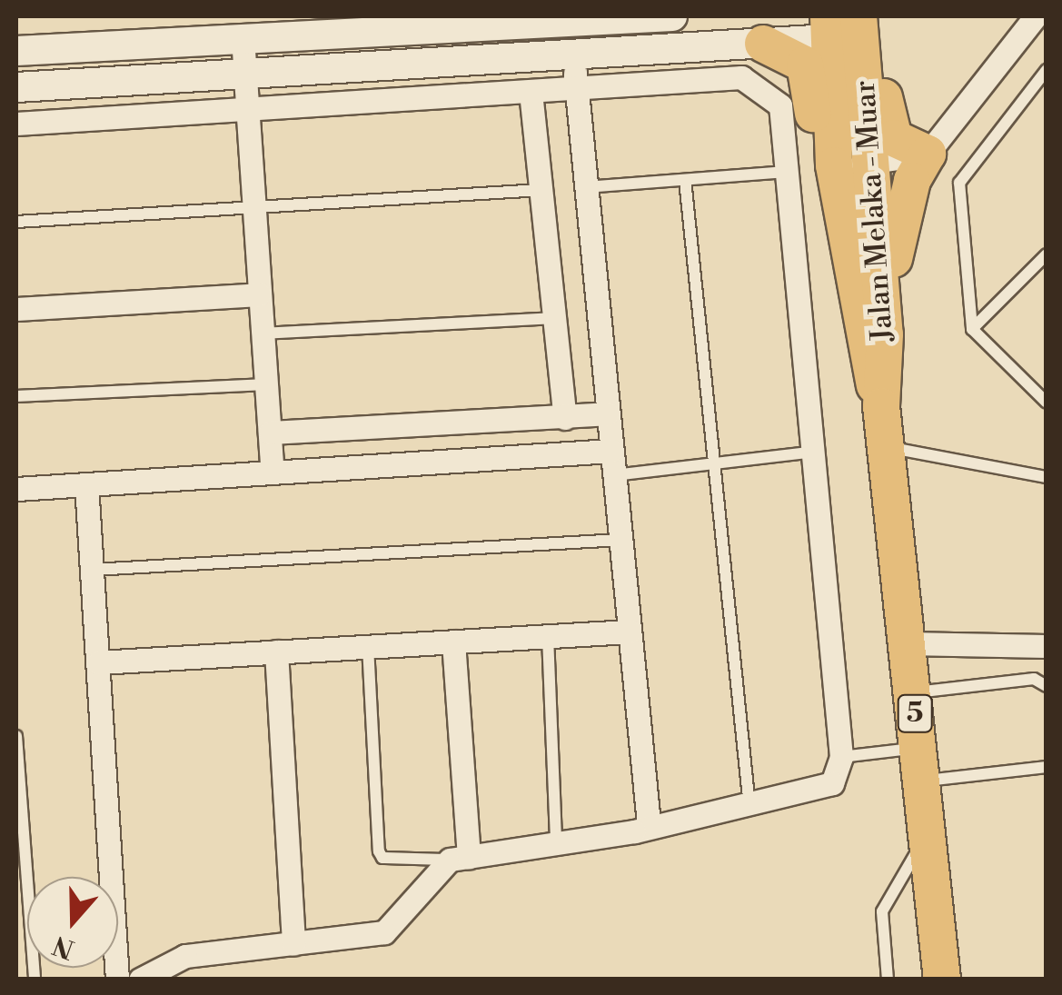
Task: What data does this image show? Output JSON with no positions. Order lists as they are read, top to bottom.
{
  "streets": {
    "main road": ["Jalan Melaka - Muar", "5"]
  },
  "north": "bottom"
}
